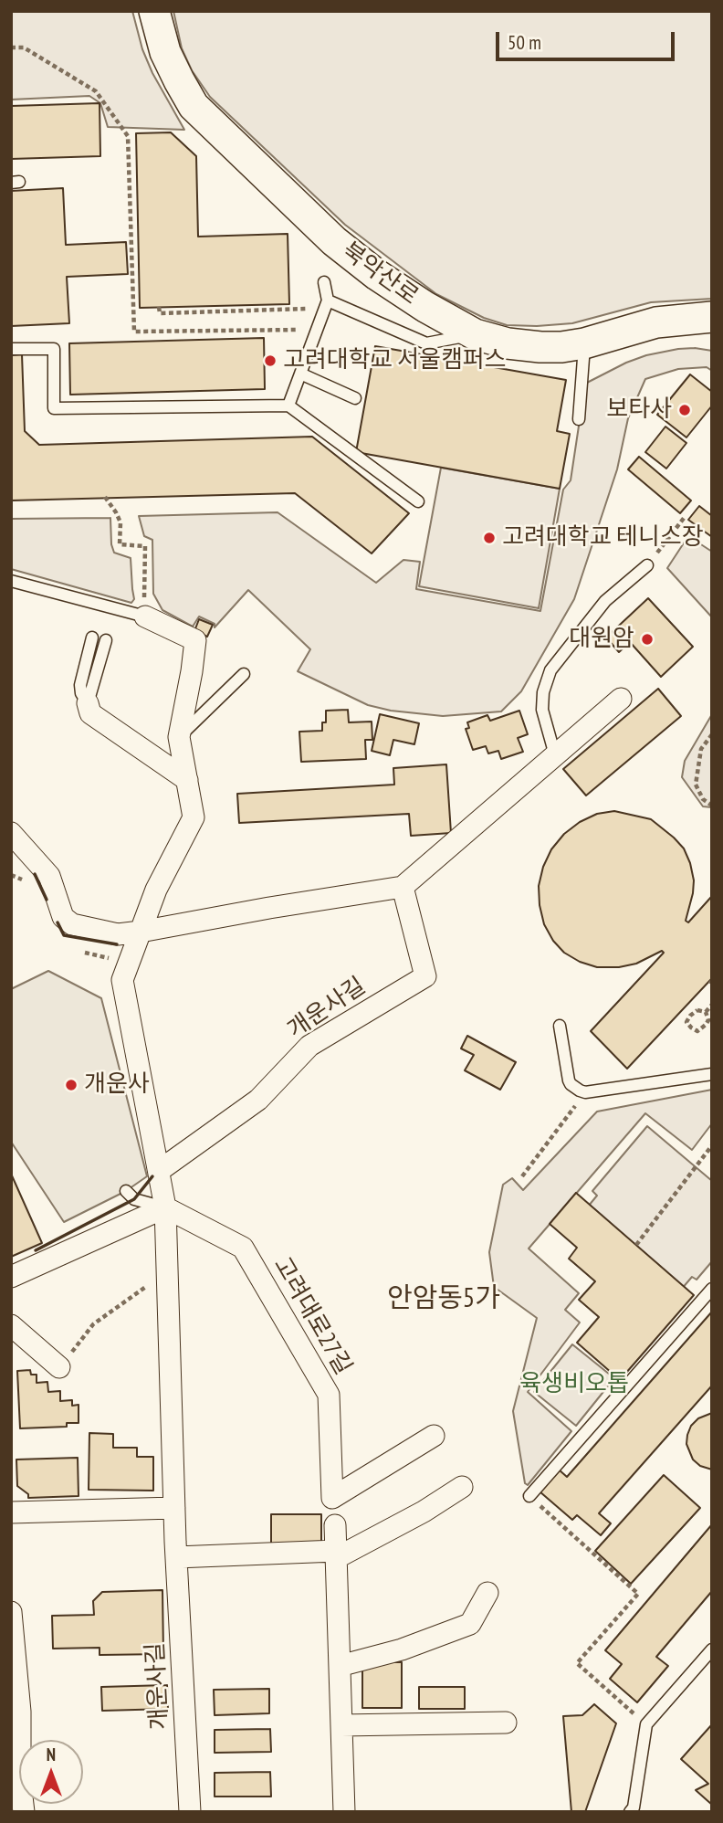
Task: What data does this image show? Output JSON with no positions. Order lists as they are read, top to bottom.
{
  "streets": {
    "street": ["북악산로", "개운사길", "고려대로27길"]
  },
  "crossings": [
    ["개운사길", "고려대로27길"]
  ],
  "districts": ["안암동5가"],
  "parks": ["육생비오톱"],
  "places": [
    "고려대학교 서울캠퍼스",
    "보타사",
    "고려대학교 테니스장",
    "대원암",
    "개운사"
  ],
  "scale_bar": "50 m",
  "north": "top"
}
